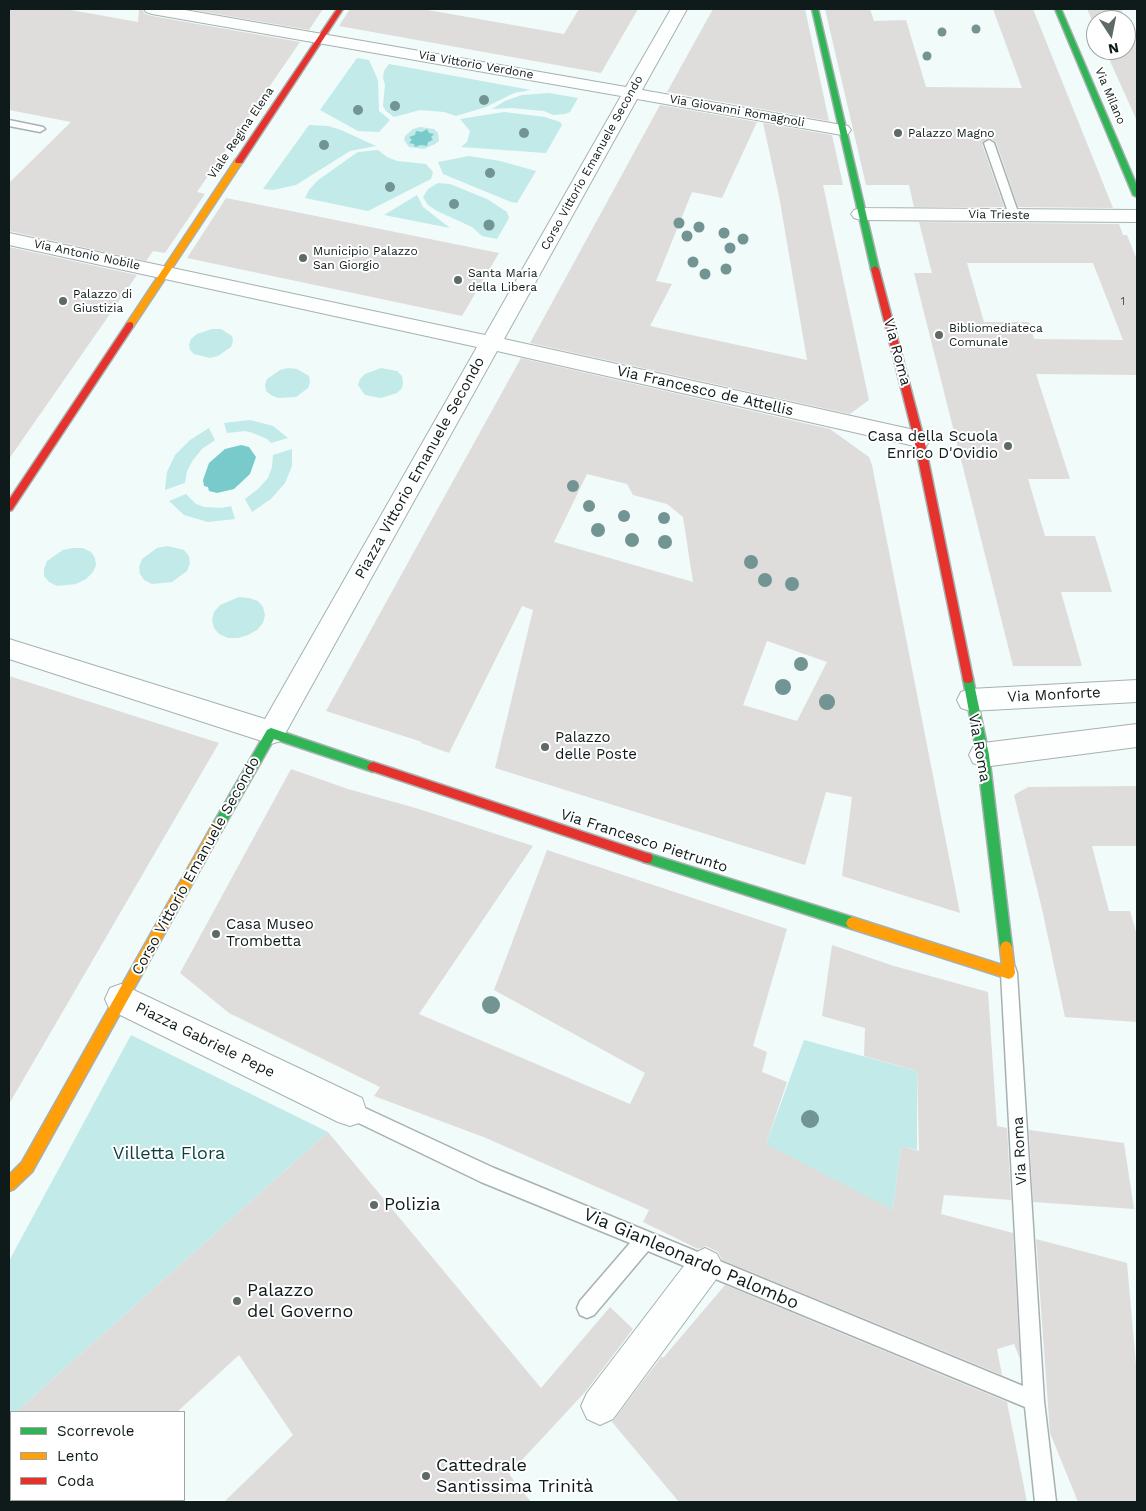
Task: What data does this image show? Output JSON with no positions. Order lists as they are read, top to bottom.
{
  "streets": {
    "street": [
      "Via Vittorio Verdone",
      "Via Milano",
      "Via Giovanni Romagnoli",
      "Viale Regina Elena",
      "Corso Vittorio Emanuele Secondo",
      "Via Trieste",
      "Via Antonio Nobile",
      "Via Roma",
      "Via Francesco de Attellis",
      "Piazza Vittorio Emanuele Secondo",
      "Via Monforte",
      "Via Francesco Pietrunto",
      "Piazza Gabriele Pepe"
    ],
    "lane": ["Via Gianleonardo Palombo"]
  },
  "crossings": [
    ["Via Vittorio Verdone", "Via Giovanni Romagnoli"],
    ["Via Vittorio Verdone", "Viale Regina Elena"],
    ["Via Vittorio Verdone", "Corso Vittorio Emanuele Secondo"],
    ["Via Giovanni Romagnoli", "Corso Vittorio Emanuele Secondo"],
    ["Via Giovanni Romagnoli", "Via Roma"],
    ["Viale Regina Elena", "Via Antonio Nobile"],
    ["Viale Regina Elena", "Piazza Vittorio Emanuele Secondo"],
    ["Corso Vittorio Emanuele Secondo", "Via Francesco de Attellis"],
    ["Corso Vittorio Emanuele Secondo", "Piazza Vittorio Emanuele Secondo"],
    ["Corso Vittorio Emanuele Secondo", "Via Francesco Pietrunto"],
    ["Corso Vittorio Emanuele Secondo", "Piazza Gabriele Pepe"],
    ["Via Trieste", "Via Roma"],
    ["Via Antonio Nobile", "Piazza Vittorio Emanuele Secondo"],
    ["Via Roma", "Via Francesco de Attellis"],
    ["Via Roma", "Via Monforte"],
    ["Via Roma", "Via Francesco Pietrunto"],
    ["Via Roma", "Via Gianleonardo Palombo"],
    ["Via Francesco de Attellis", "Piazza Vittorio Emanuele Secondo"],
    ["Piazza Vittorio Emanuele Secondo", "Via Francesco Pietrunto"],
    ["Piazza Gabriele Pepe", "Via Gianleonardo Palombo"]
  ],
  "parks": ["Villetta Flora"],
  "places": [
    "Palazzo Magno",
    "Municipio Palazzo San Giorgio",
    "Santa Maria della Libera",
    "Palazzo di Giustizia",
    "Bibliomediateca Comunale",
    "Casa della Scuola Enrico D'Ovidio",
    "Palazzo delle Poste",
    "Casa Museo Trombetta",
    "Polizia",
    "Palazzo del Governo",
    "Cattedrale Santissima Trinità"
  ],
  "house_numbers": ["1"],
  "legend": ["Scorrevole", "Lento", "Coda"],
  "north": "bottom"
}
